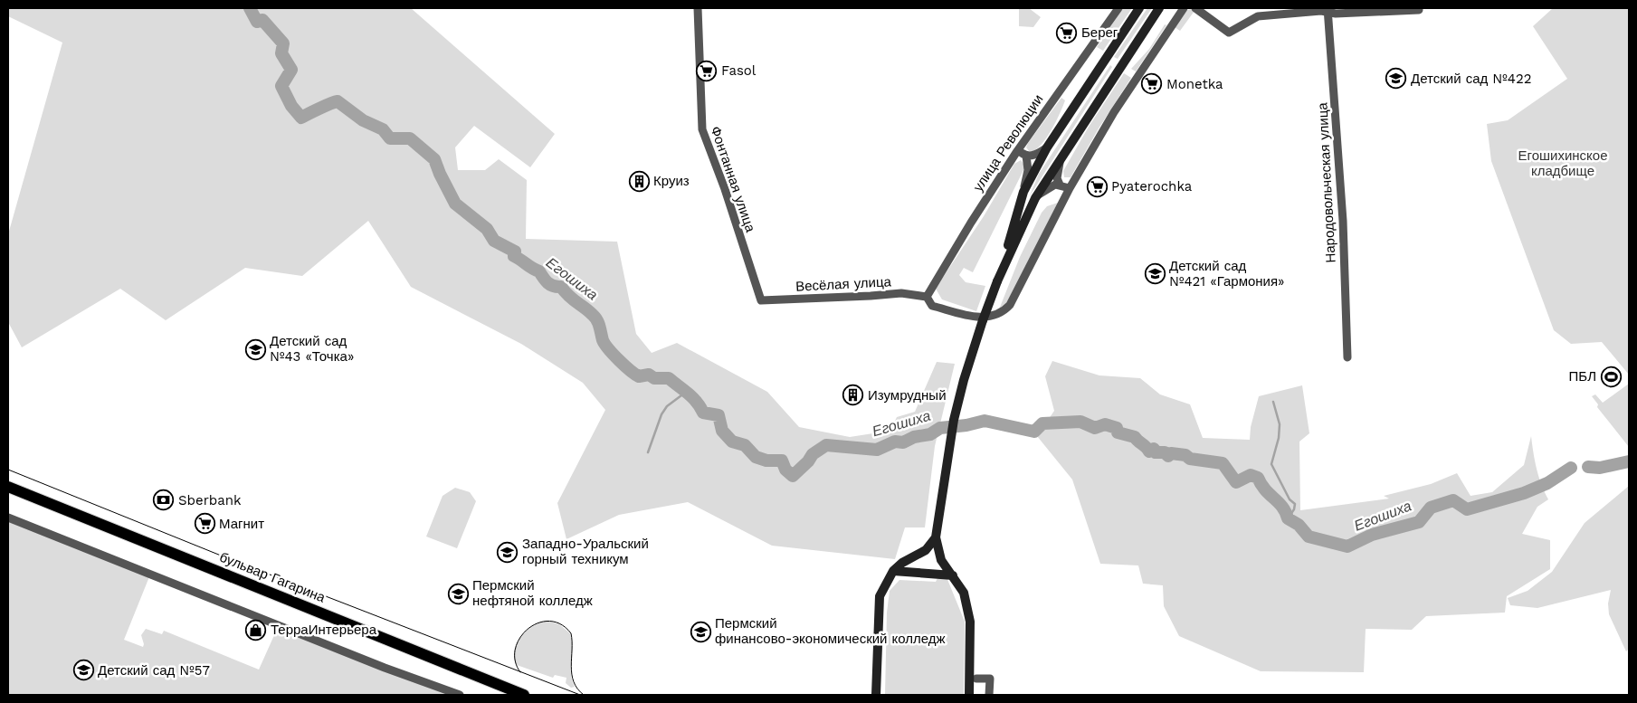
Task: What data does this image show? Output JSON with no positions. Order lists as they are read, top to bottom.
{
  "streets": {
    "main road": ["бульвар Гагарина"],
    "street": [
      "улица Революции",
      "Фонтанная улица",
      "Народовольческая улица",
      "Весёлая улица"
    ]
  },
  "crossings": [
    ["улица Революции", "Весёлая улица"],
    ["Фонтанная улица", "Весёлая улица"]
  ],
  "water": ["Егошиха"],
  "parks": ["Егошихинское кладбище"],
  "places": {
    "supermarket": [
      "Берег",
      "Fasol",
      "Monetka",
      "Pyaterochka",
      "Магнит"
    ],
    "school or university": [
      "Детский сад №422",
      "Детский сад №421 «Гармония»",
      "Детский сад №43 «Точка»",
      "Западно-Уральский горный техникум",
      "Пермский нефтяной колледж",
      "Пермский финансово-экономический колледж",
      "Детский сад №57"
    ],
    "building": ["Круиз", "Изумрудный"],
    "sports": ["ПБЛ"],
    "bank": ["Sberbank"],
    "shop": ["ТерраИнтерьера"]
  }
}
